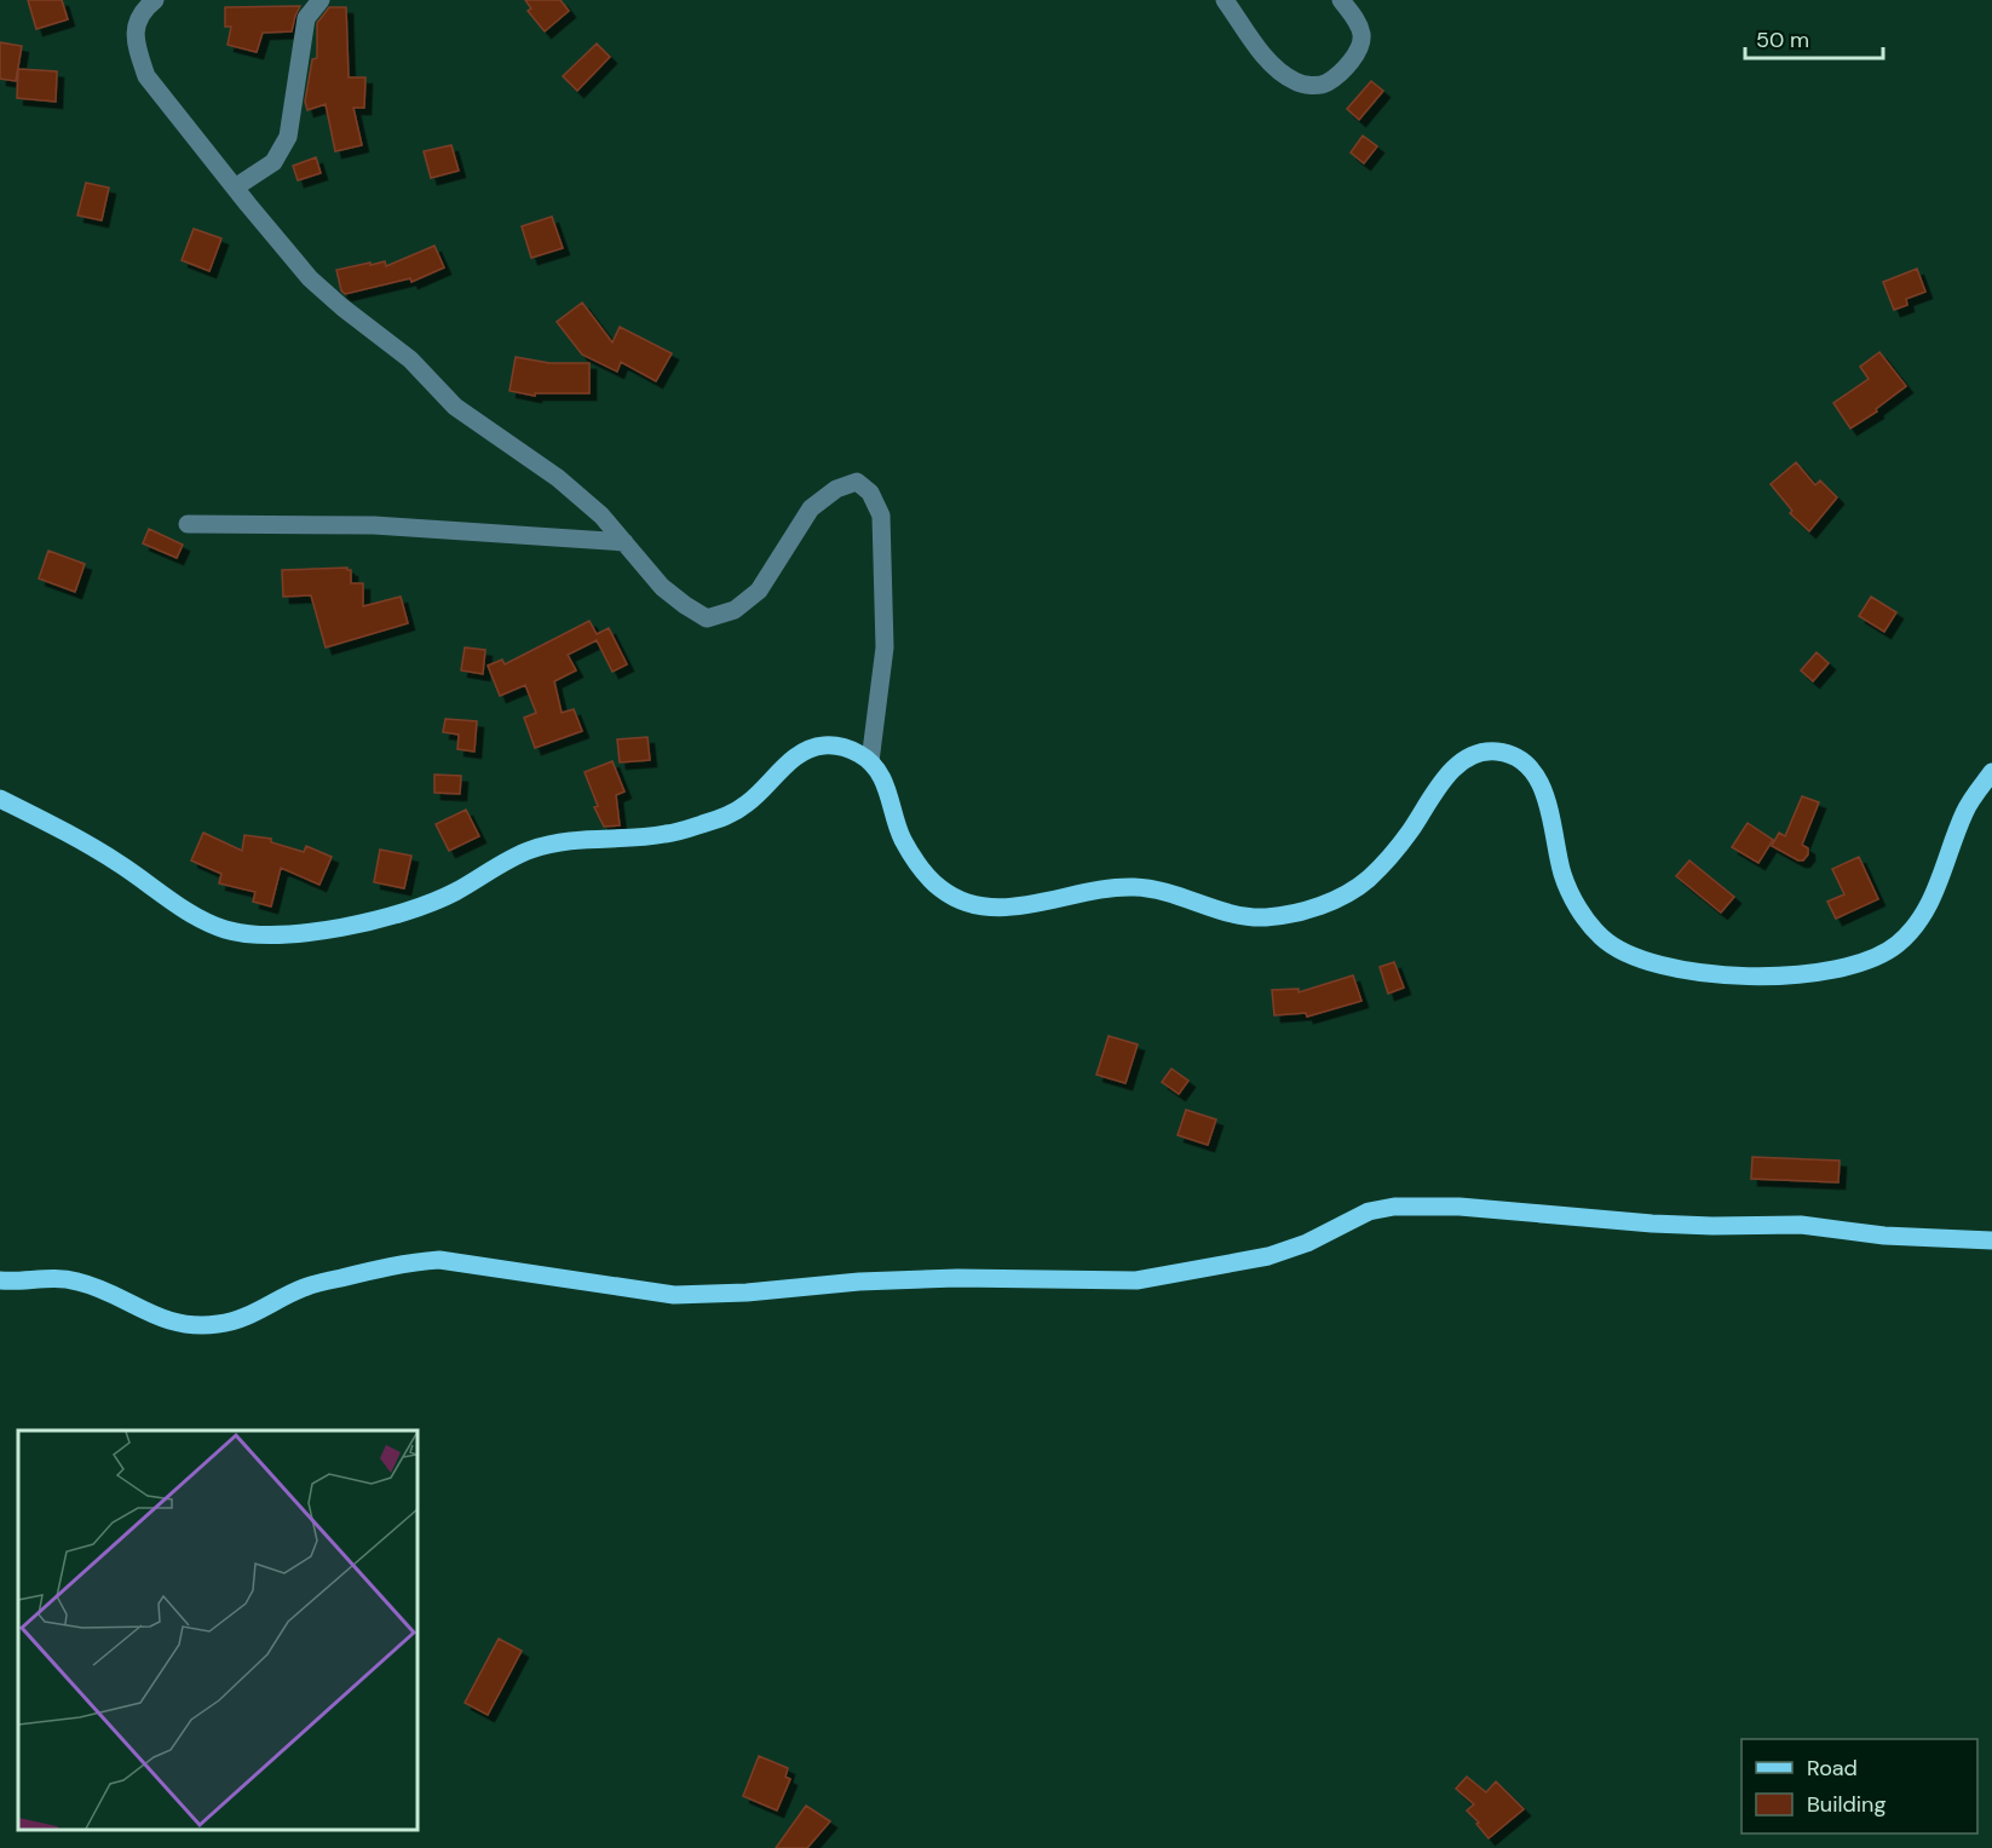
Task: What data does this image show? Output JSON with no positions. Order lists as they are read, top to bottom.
{
  "legend": ["Road", "Building"],
  "scale_bar": "50 m"
}
